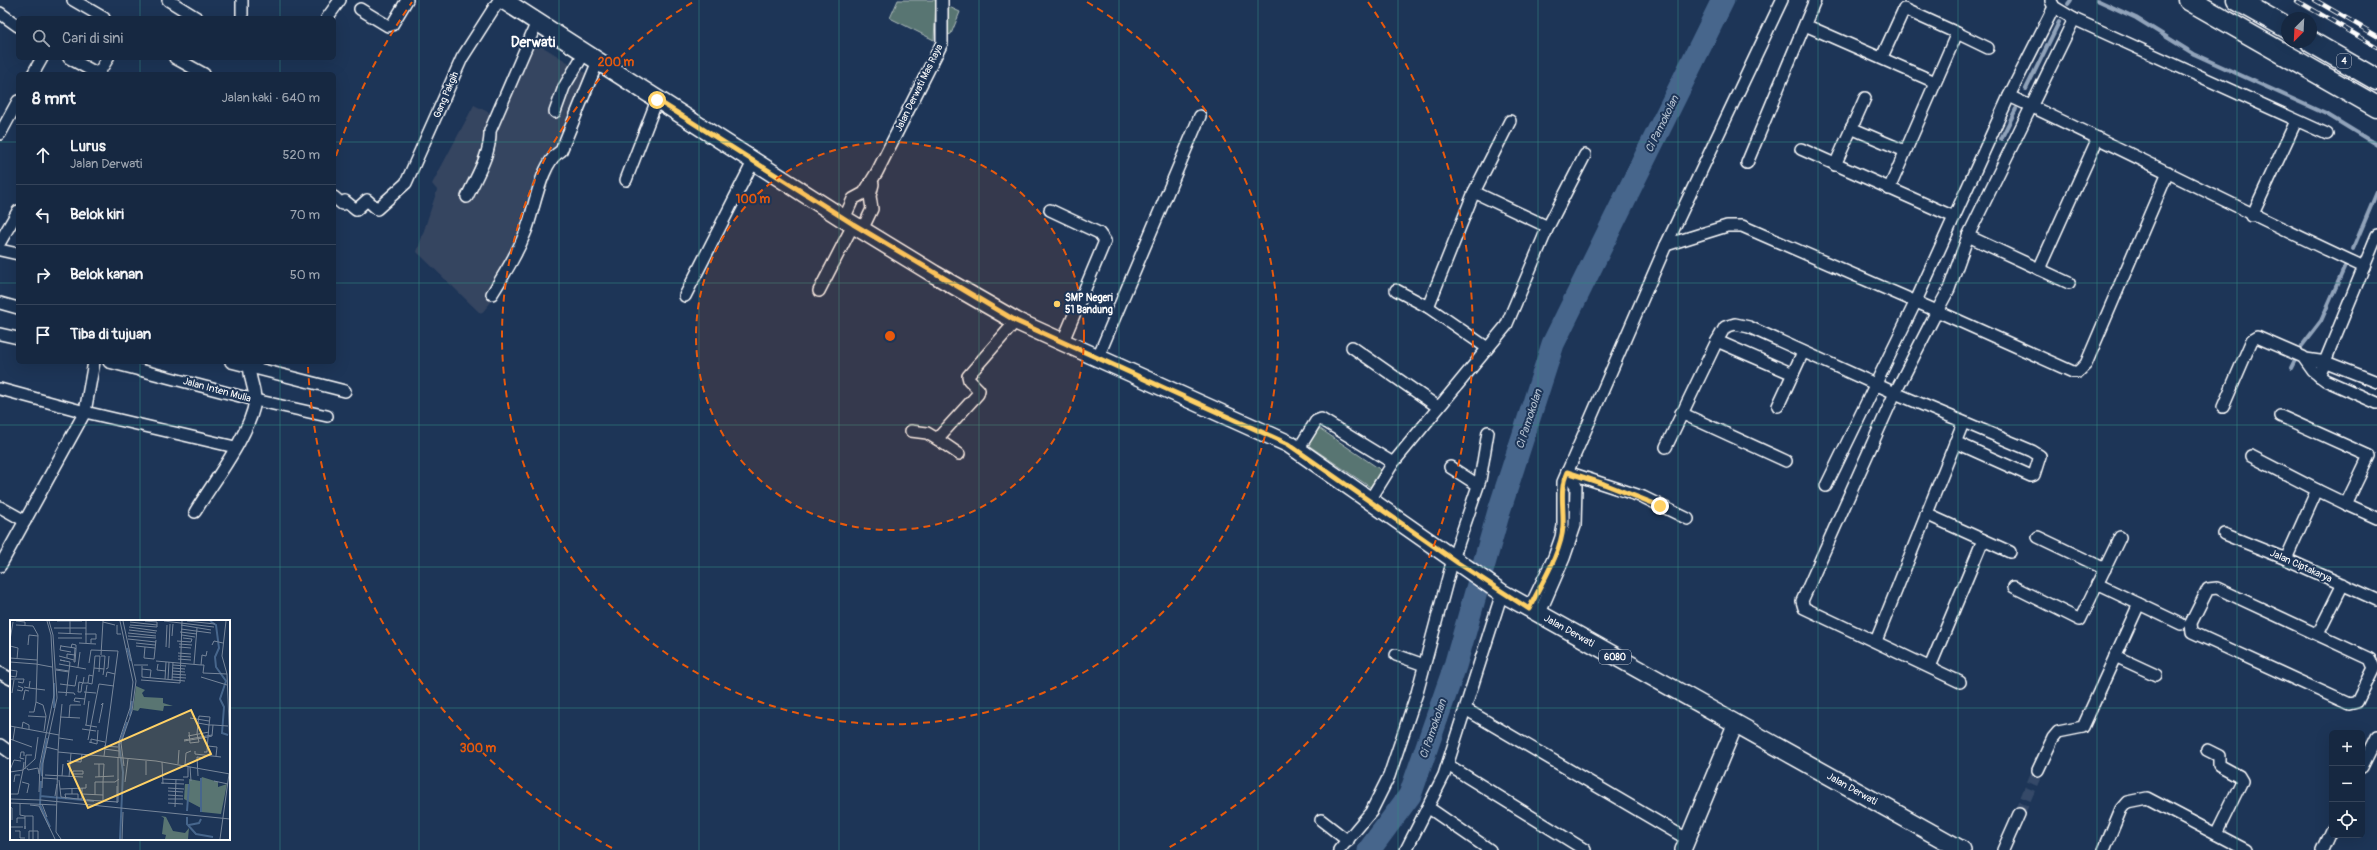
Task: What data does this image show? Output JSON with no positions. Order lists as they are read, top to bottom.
{
  "streets": {
    "highway": ["4"],
    "main road": ["Jalan Derwati", "6080"],
    "street": [
      "Jalan Derwati Mas Raya",
      "Gang Pakgih",
      "Jalan Inten Mulia",
      "Jalan Ciptakarya"
    ]
  },
  "districts": ["Derwati"],
  "water": ["Ci Pamokolan"],
  "places": ["SMP Negeri 51 Bandung"],
  "north": "bottom left",
  "page": {
    "search": "Cari di sini",
    "heading": ["8 mnt", "Jalan kaki · 640 m"],
    "list": [
      ["Lurus", "Jalan Derwati", "520 m"],
      ["Belok kiri", "70 m"],
      ["Belok kanan", "50 m"],
      "Tiba di tujuan"
    ],
    "map_buttons": ["+", "−"]
  },
  "rings": ["200 m", "100 m", "300 m"]
}
